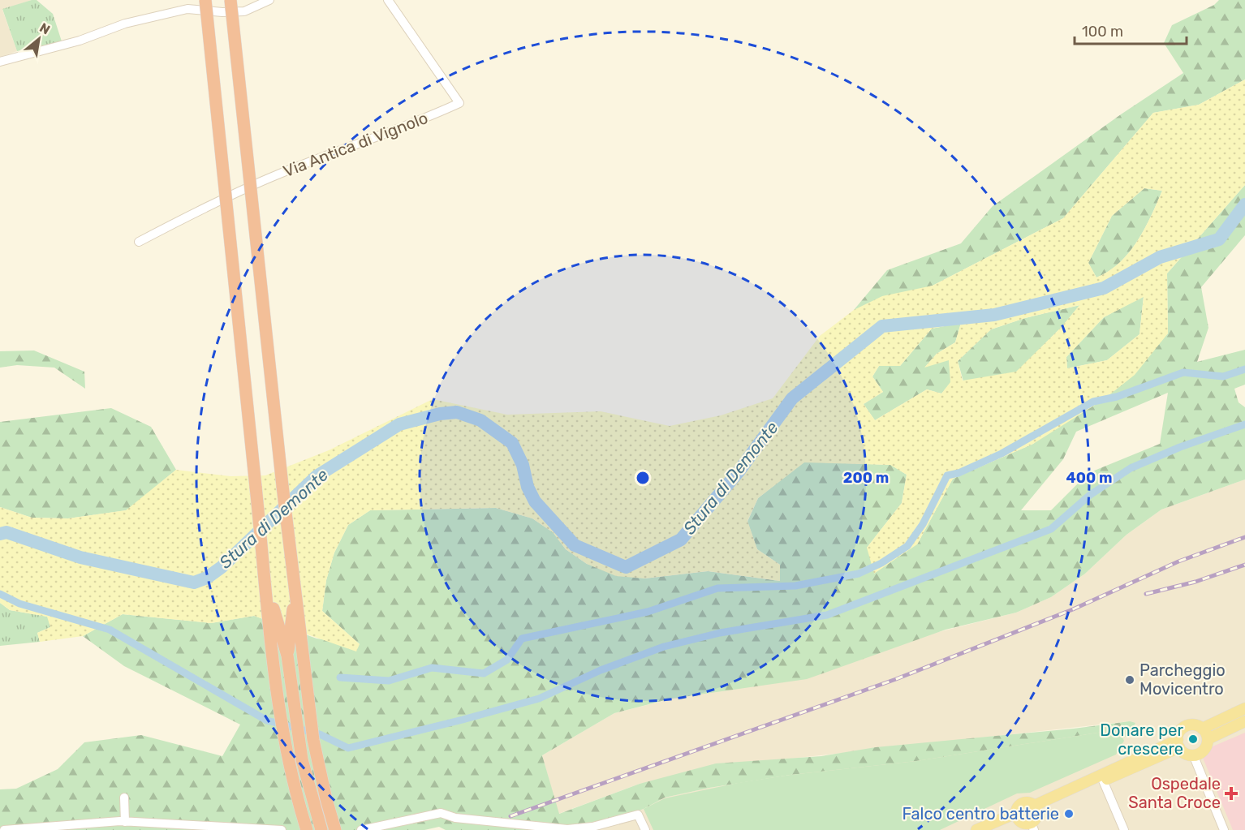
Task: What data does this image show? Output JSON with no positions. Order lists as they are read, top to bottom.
{
  "streets": {
    "street": ["Via Antica di Vignolo"]
  },
  "water": ["Stura di Demonte"],
  "places": {
    "other": ["Parcheggio Movicentro", "Donare per crescere", "Falco centro batterie"],
    "health": ["Ospedale Santa Croce"]
  },
  "scale_bar": "100 m",
  "north": "top right",
  "rings": ["200 m", "400 m"]
}
